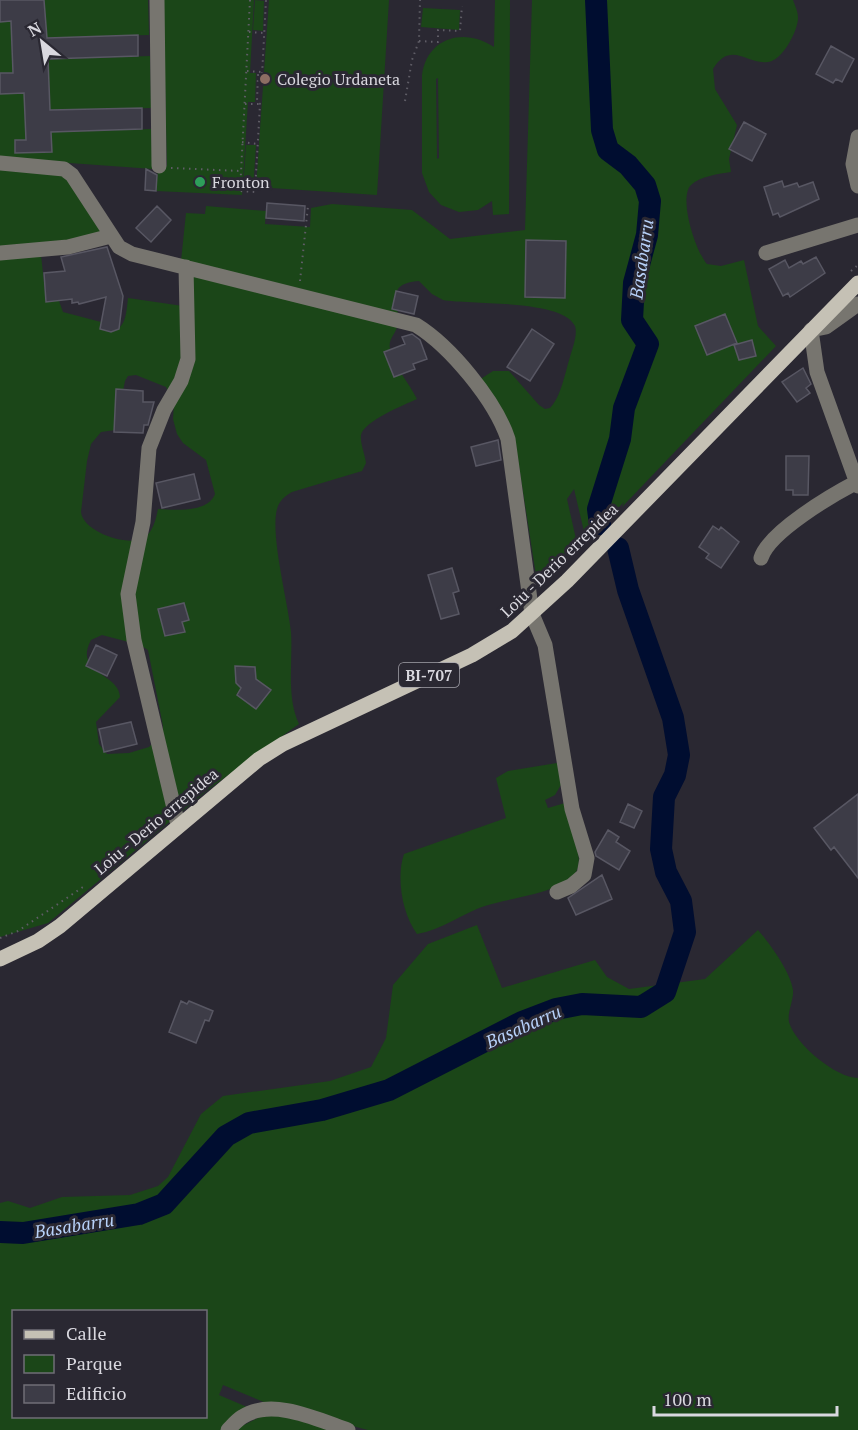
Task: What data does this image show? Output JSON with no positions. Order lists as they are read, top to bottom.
{
  "streets": {
    "main road": ["Loiu - Derio errepidea", "BI-707"]
  },
  "water": ["Basabarru"],
  "places": ["Colegio Urdaneta", "Fronton"],
  "legend": ["Calle", "Parque", "Edificio"],
  "scale_bar": "100 m",
  "north": "top left"
}
